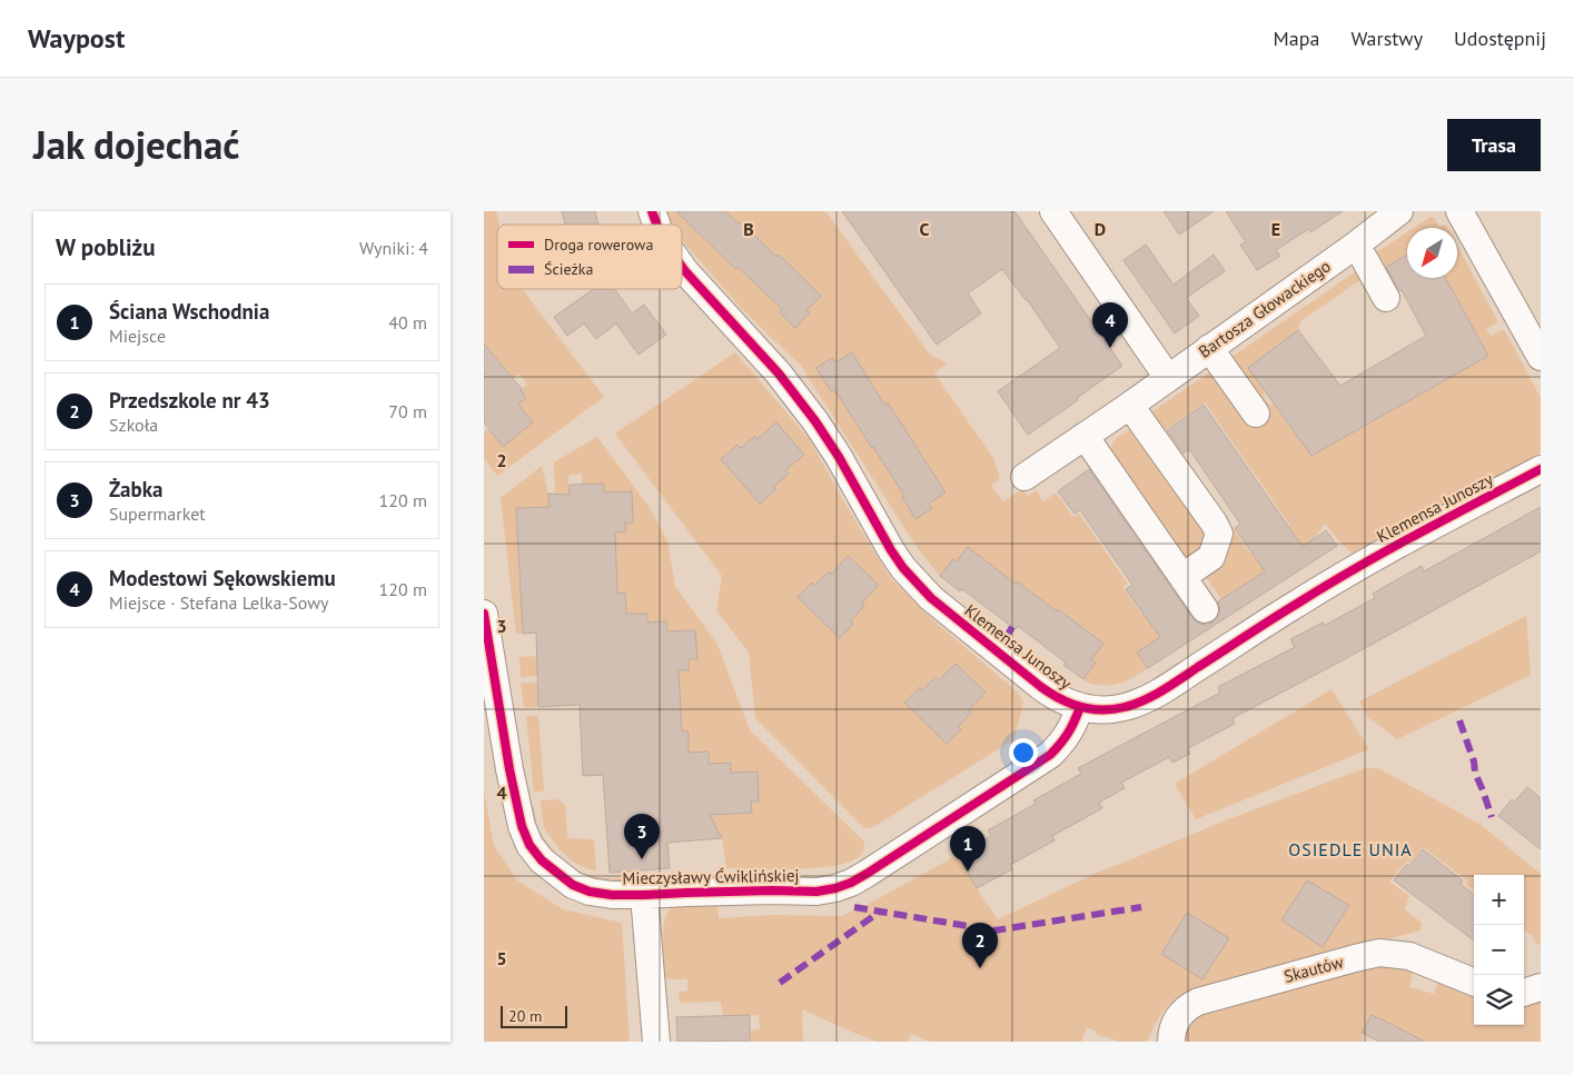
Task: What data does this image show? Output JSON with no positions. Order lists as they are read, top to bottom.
{
  "streets": {
    "street": [
      "Bartosza Głowackiego",
      "Klemensa Junoszy",
      "Mieczysławy Ćwiklińskiej",
      "Skautów"
    ]
  },
  "crossings": [
    ["Klemensa Junoszy", "Mieczysławy Ćwiklińskiej"]
  ],
  "districts": ["OSIEDLE UNIA"],
  "legend": ["Droga rowerowa", "Ścieżka"],
  "scale_bar": "20 m",
  "north": "bottom left",
  "page": {
    "header": "Waypost",
    "nav": ["Mapa", "Warstwy", "Udostępnij"],
    "title": "Jak dojechać",
    "buttons": "Trasa",
    "heading": ["W pobliżu", "Wyniki: 4"],
    "list": [
      {
        "mark": "1",
        "name": "Ściana Wschodnia",
        "note": "Miejsce",
        "value": "40 m"
      },
      {
        "mark": "2",
        "name": "Przedszkole nr 43",
        "note": "Szkoła",
        "value": "70 m"
      },
      {
        "mark": "3",
        "name": "Żabka",
        "note": "Supermarket",
        "value": "120 m"
      },
      {
        "mark": "4",
        "name": "Modestowi Sękowskiemu",
        "note": "Miejsce · Stefana Lelka-Sowy",
        "value": "120 m"
      }
    ],
    "pins": [
      "4",
      "3",
      "1",
      "2"
    ],
    "map_buttons": ["+", "−"],
    "scale": "20 m"
  },
  "grid": {
    "columns": [
      "B",
      "C",
      "D",
      "E"
    ],
    "rows": [
      "2",
      "3",
      "4",
      "5"
    ]
  }
}
